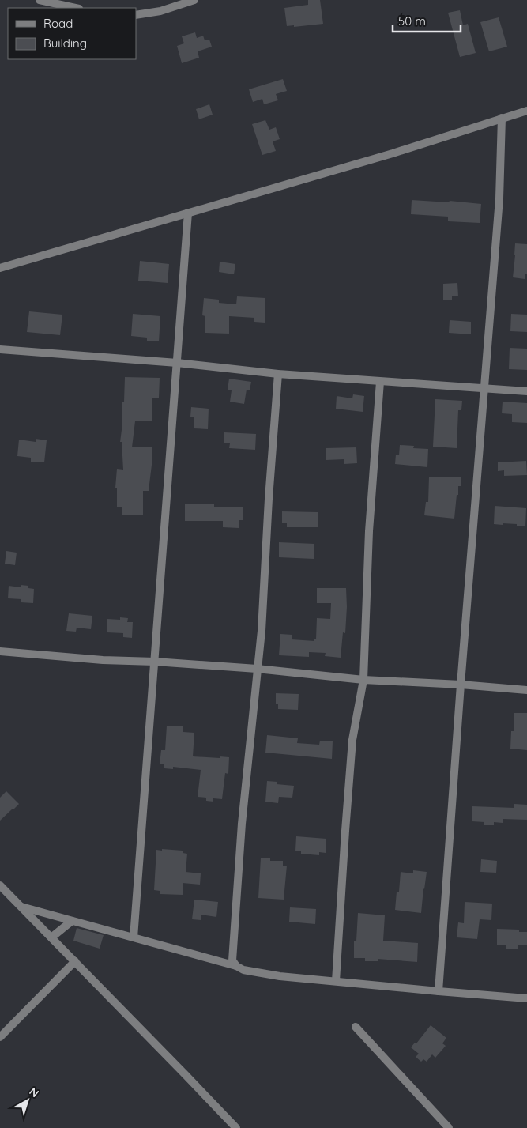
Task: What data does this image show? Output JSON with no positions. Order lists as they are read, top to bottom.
{
  "legend": ["Road", "Building"],
  "scale_bar": "50 m",
  "north": "top right"
}
